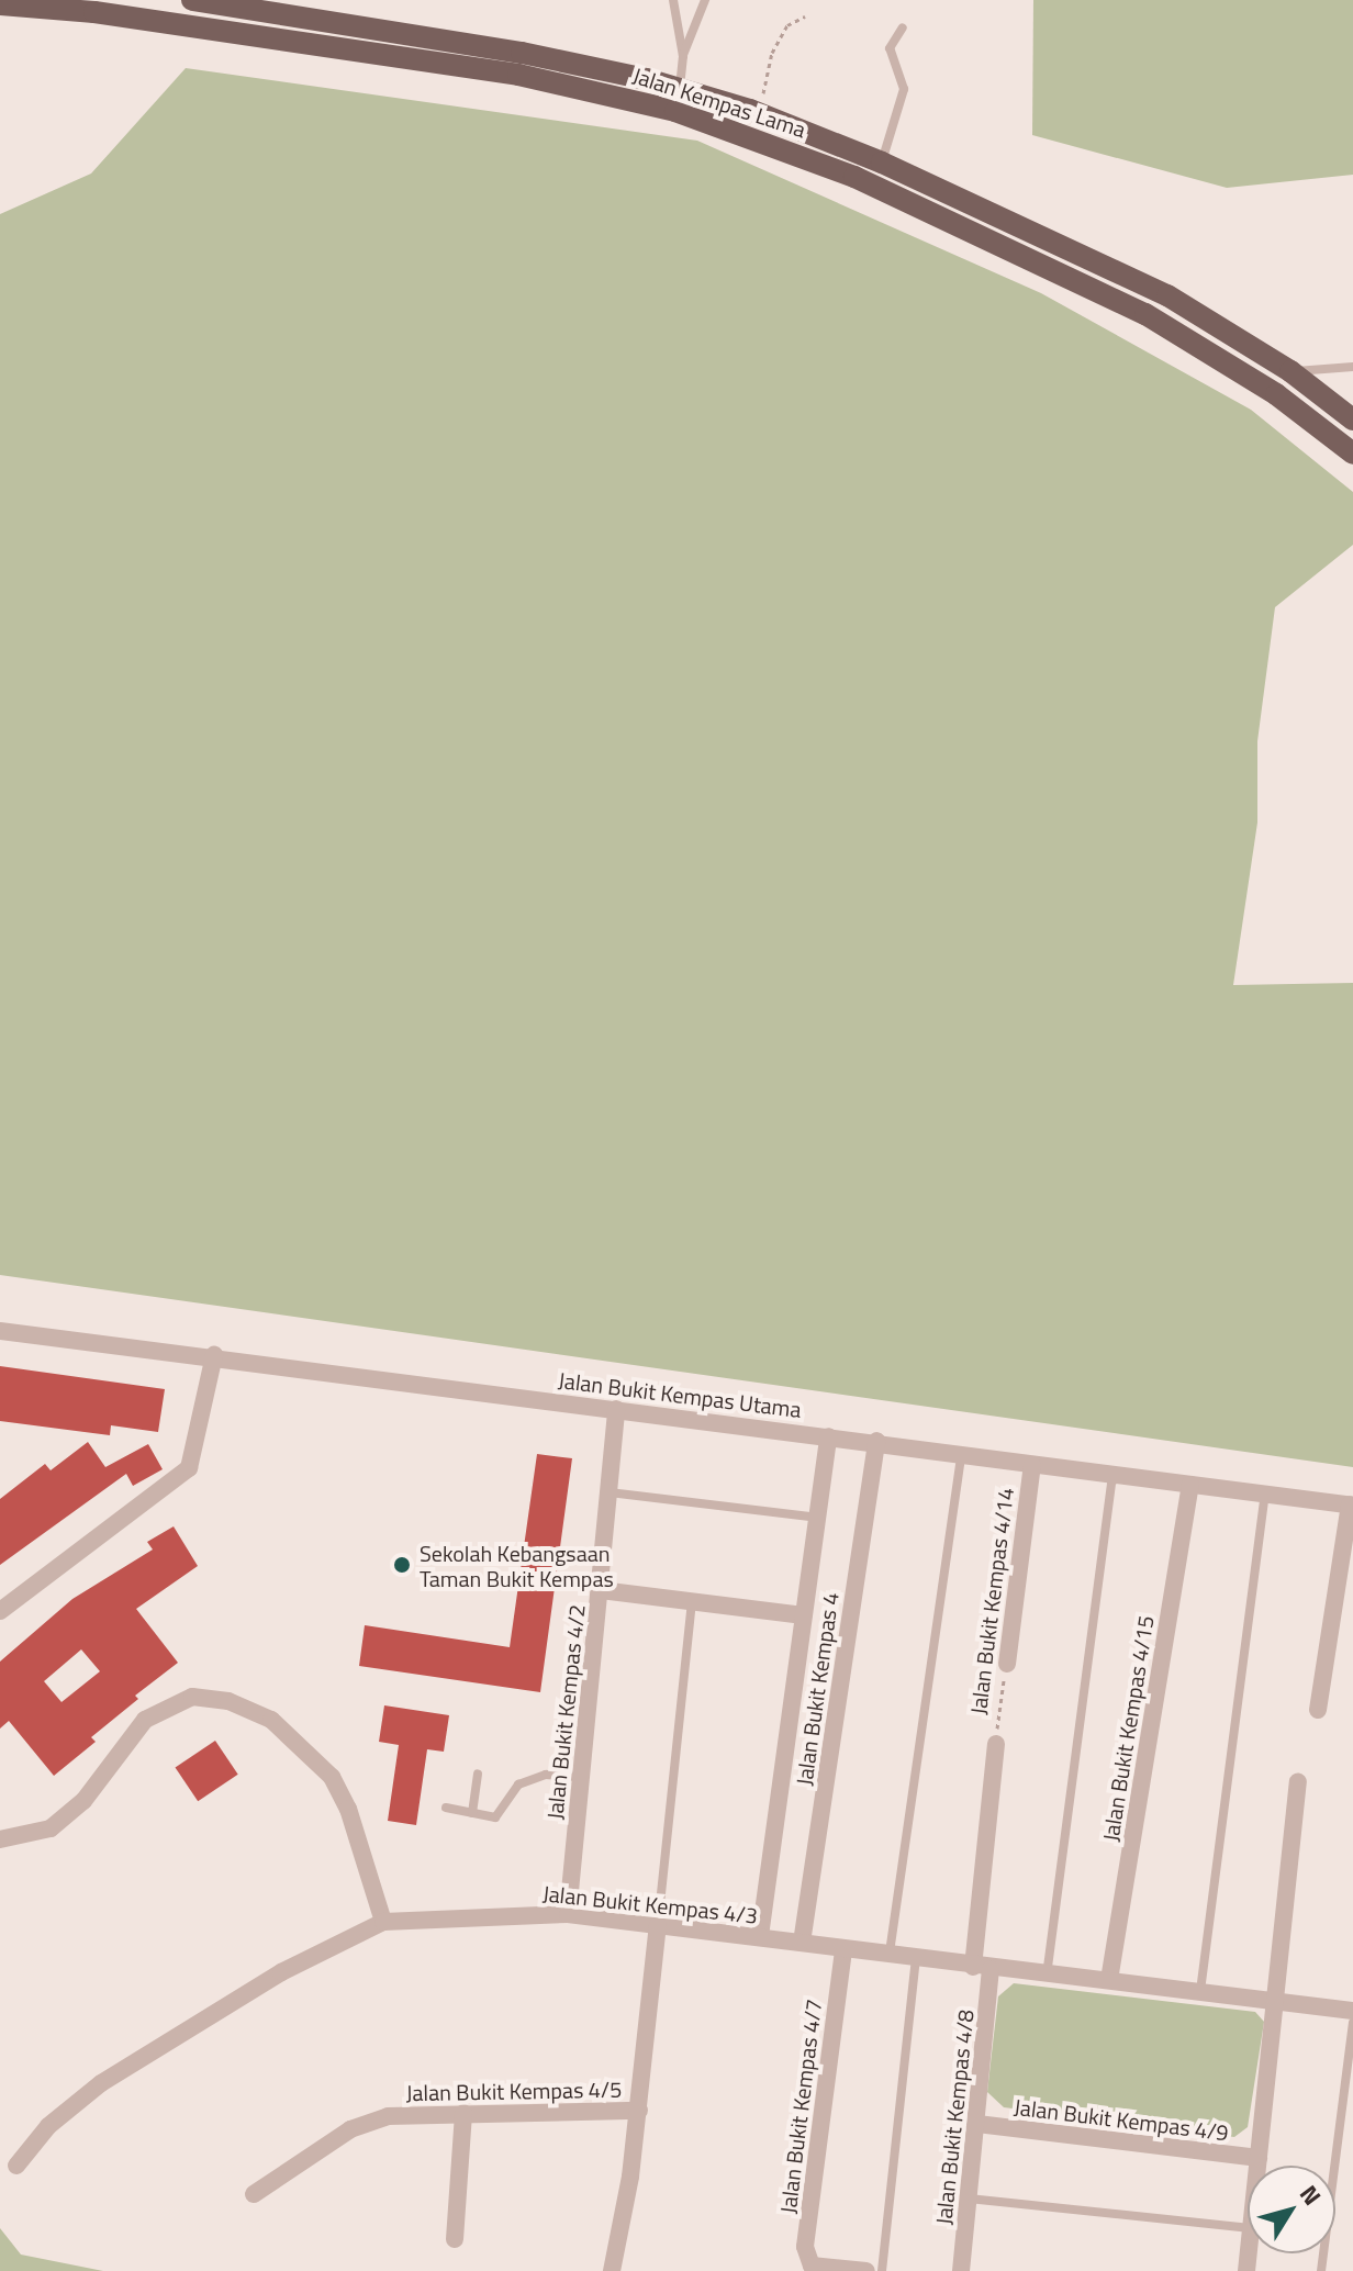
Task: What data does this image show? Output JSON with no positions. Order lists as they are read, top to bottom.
{
  "streets": {
    "main road": ["Jalan Kempas Lama"],
    "street": [
      "Jalan Bukit Kempas Utama",
      "Jalan Bukit Kempas 4/14",
      "Jalan Bukit Kempas 4",
      "Jalan Bukit Kempas 4/2",
      "Jalan Bukit Kempas 4/15",
      "Jalan Bukit Kempas 4/3",
      "Jalan Bukit Kempas 4/5",
      "Jalan Bukit Kempas 4/7",
      "Jalan Bukit Kempas 4/8",
      "Jalan Bukit Kempas 4/9"
    ]
  },
  "crossings": [
    ["Jalan Bukit Kempas Utama", "Jalan Bukit Kempas 4/14"],
    ["Jalan Bukit Kempas Utama", "Jalan Bukit Kempas 4"],
    ["Jalan Bukit Kempas Utama", "Jalan Bukit Kempas 4/2"],
    ["Jalan Bukit Kempas Utama", "Jalan Bukit Kempas 4/15"],
    ["Jalan Bukit Kempas 4/14", "Jalan Bukit Kempas 4/8"],
    ["Jalan Bukit Kempas 4", "Jalan Bukit Kempas 4/3"],
    ["Jalan Bukit Kempas 4/2", "Jalan Bukit Kempas 4/3"],
    ["Jalan Bukit Kempas 4/15", "Jalan Bukit Kempas 4/3"],
    ["Jalan Bukit Kempas 4/3", "Jalan Bukit Kempas 4/7"],
    ["Jalan Bukit Kempas 4/3", "Jalan Bukit Kempas 4/8"],
    ["Jalan Bukit Kempas 4/8", "Jalan Bukit Kempas 4/9"]
  ],
  "places": ["Sekolah Kebangsaan Taman Bukit Kempas"],
  "north": "top right"
}
